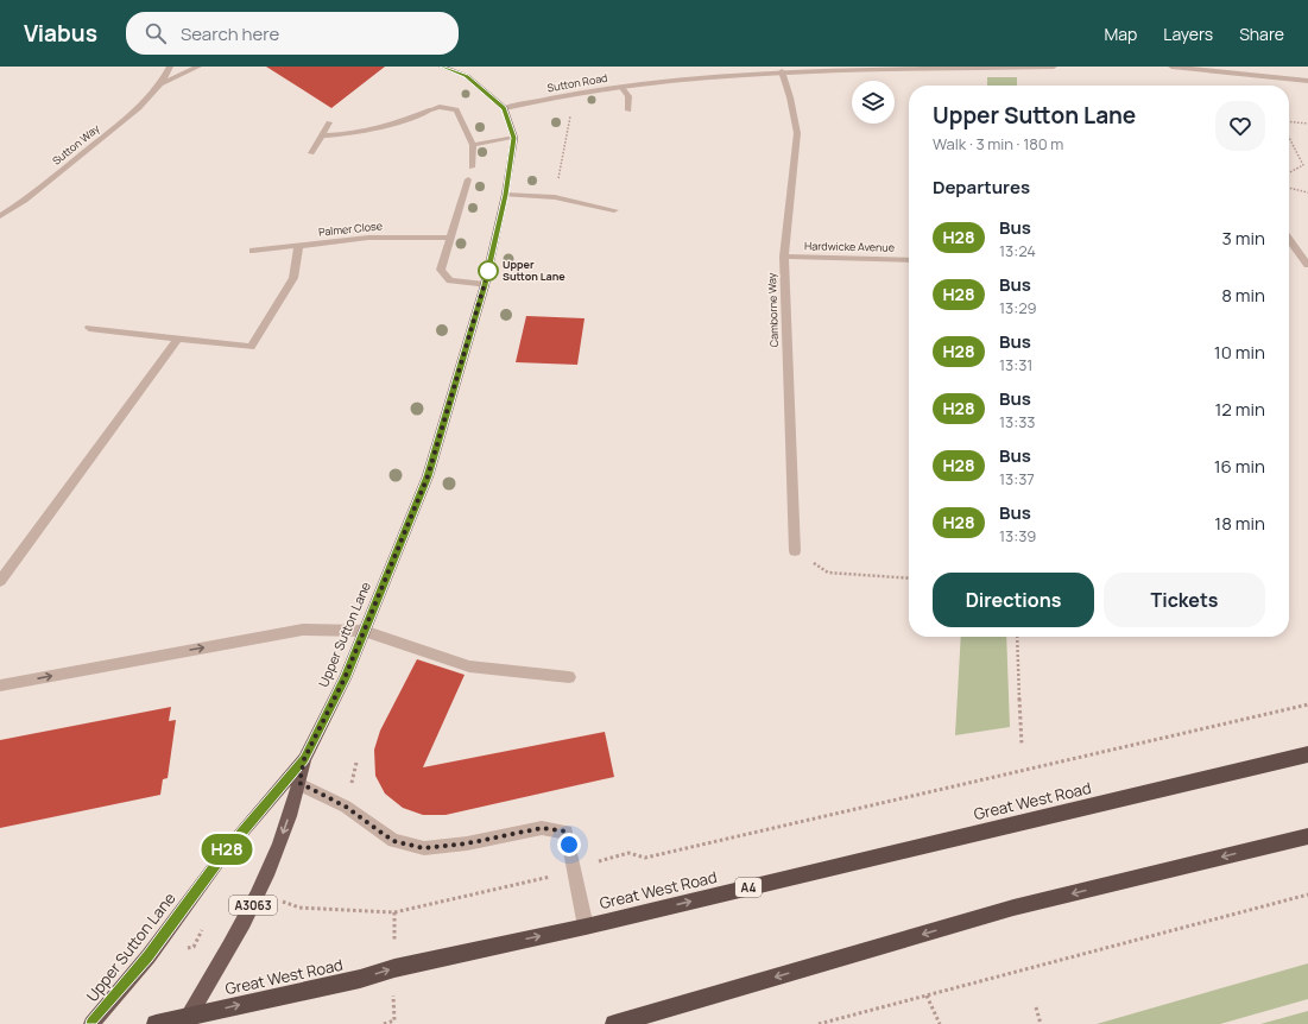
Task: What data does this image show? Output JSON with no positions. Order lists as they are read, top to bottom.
{
  "streets": {
    "highway": ["Great West Road", "A4"],
    "main road": ["Upper Sutton Lane", "A3063"],
    "street": [
      "Sutton Road",
      "Sutton Way",
      "Palmer Close",
      "Hardwicke Avenue",
      "Camborne Way"
    ]
  },
  "crossings": [
    ["Sutton Road", "Camborne Way"],
    ["Sutton Road", "Upper Sutton Lane"],
    ["Hardwicke Avenue", "Camborne Way"],
    ["Upper Sutton Lane", "Great West Road"]
  ],
  "places": ["Upper Sutton Lane"],
  "lines": ["bus line H28"],
  "page": {
    "header": "Viabus",
    "search": "Search here",
    "nav": ["Map", "Layers", "Share"],
    "on_map": "H28",
    "heading": [
      ["Upper Sutton Lane", "Walk · 3 min · 180 m"],
      "Departures"
    ],
    "list": [
      {
        "mark": "H28",
        "name": "Bus",
        "note": "13:24",
        "value": "3 min"
      },
      {
        "mark": "H28",
        "name": "Bus",
        "note": "13:29",
        "value": "8 min"
      },
      {
        "mark": "H28",
        "name": "Bus",
        "note": "13:31",
        "value": "10 min"
      },
      {
        "mark": "H28",
        "name": "Bus",
        "note": "13:33",
        "value": "12 min"
      },
      {
        "mark": "H28",
        "name": "Bus",
        "note": "13:37",
        "value": "16 min"
      },
      {
        "mark": "H28",
        "name": "Bus",
        "note": "13:39",
        "value": "18 min"
      }
    ],
    "buttons": ["Directions", "Tickets"]
  }
}
